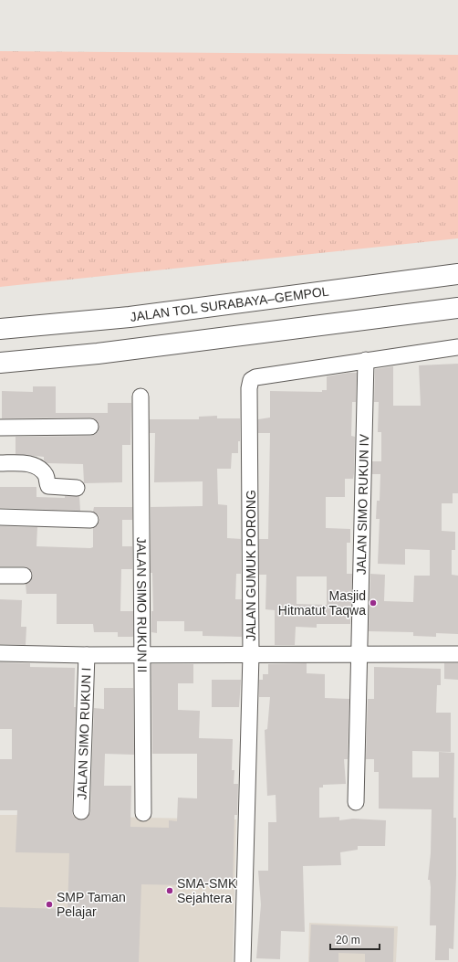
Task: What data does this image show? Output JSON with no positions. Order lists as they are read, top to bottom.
{
  "streets": {
    "highway": ["JALAN TOL SURABAYA–GEMPOL"],
    "street": [
      "JALAN SIMO RUKUN IV",
      "JALAN GUMUK PORONG",
      "JALAN SIMO RUKUN II",
      "JALAN SIMO RUKUN I"
    ]
  },
  "crossings": [
    ["JALAN SIMO RUKUN IV", "JALAN GUMUK PORONG"]
  ],
  "places": ["Masjid Hitmatut Taqwa", "SMA-SMK Sejahtera", "SMP Taman Pelajar"],
  "scale_bar": "20 m"
}
